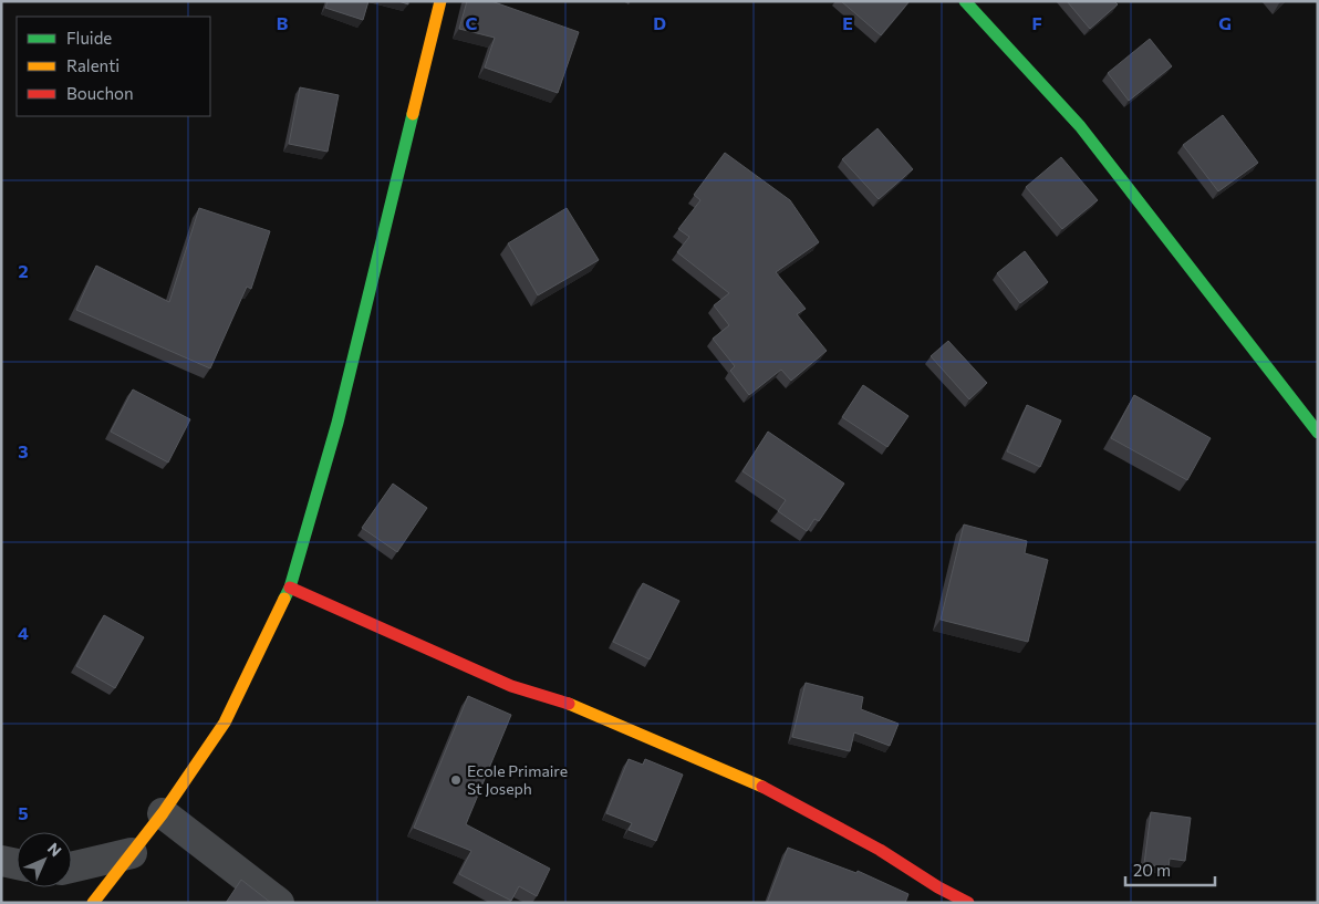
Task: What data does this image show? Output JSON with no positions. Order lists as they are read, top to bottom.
{
  "places": ["Ecole Primaire St Joseph"],
  "legend": ["Fluide", "Ralenti", "Bouchon"],
  "scale_bar": "20 m",
  "north": "top right",
  "grid": {
    "columns": [
      "B",
      "C",
      "D",
      "E",
      "F",
      "G"
    ],
    "rows": [
      "2",
      "3",
      "4",
      "5"
    ]
  }
}
